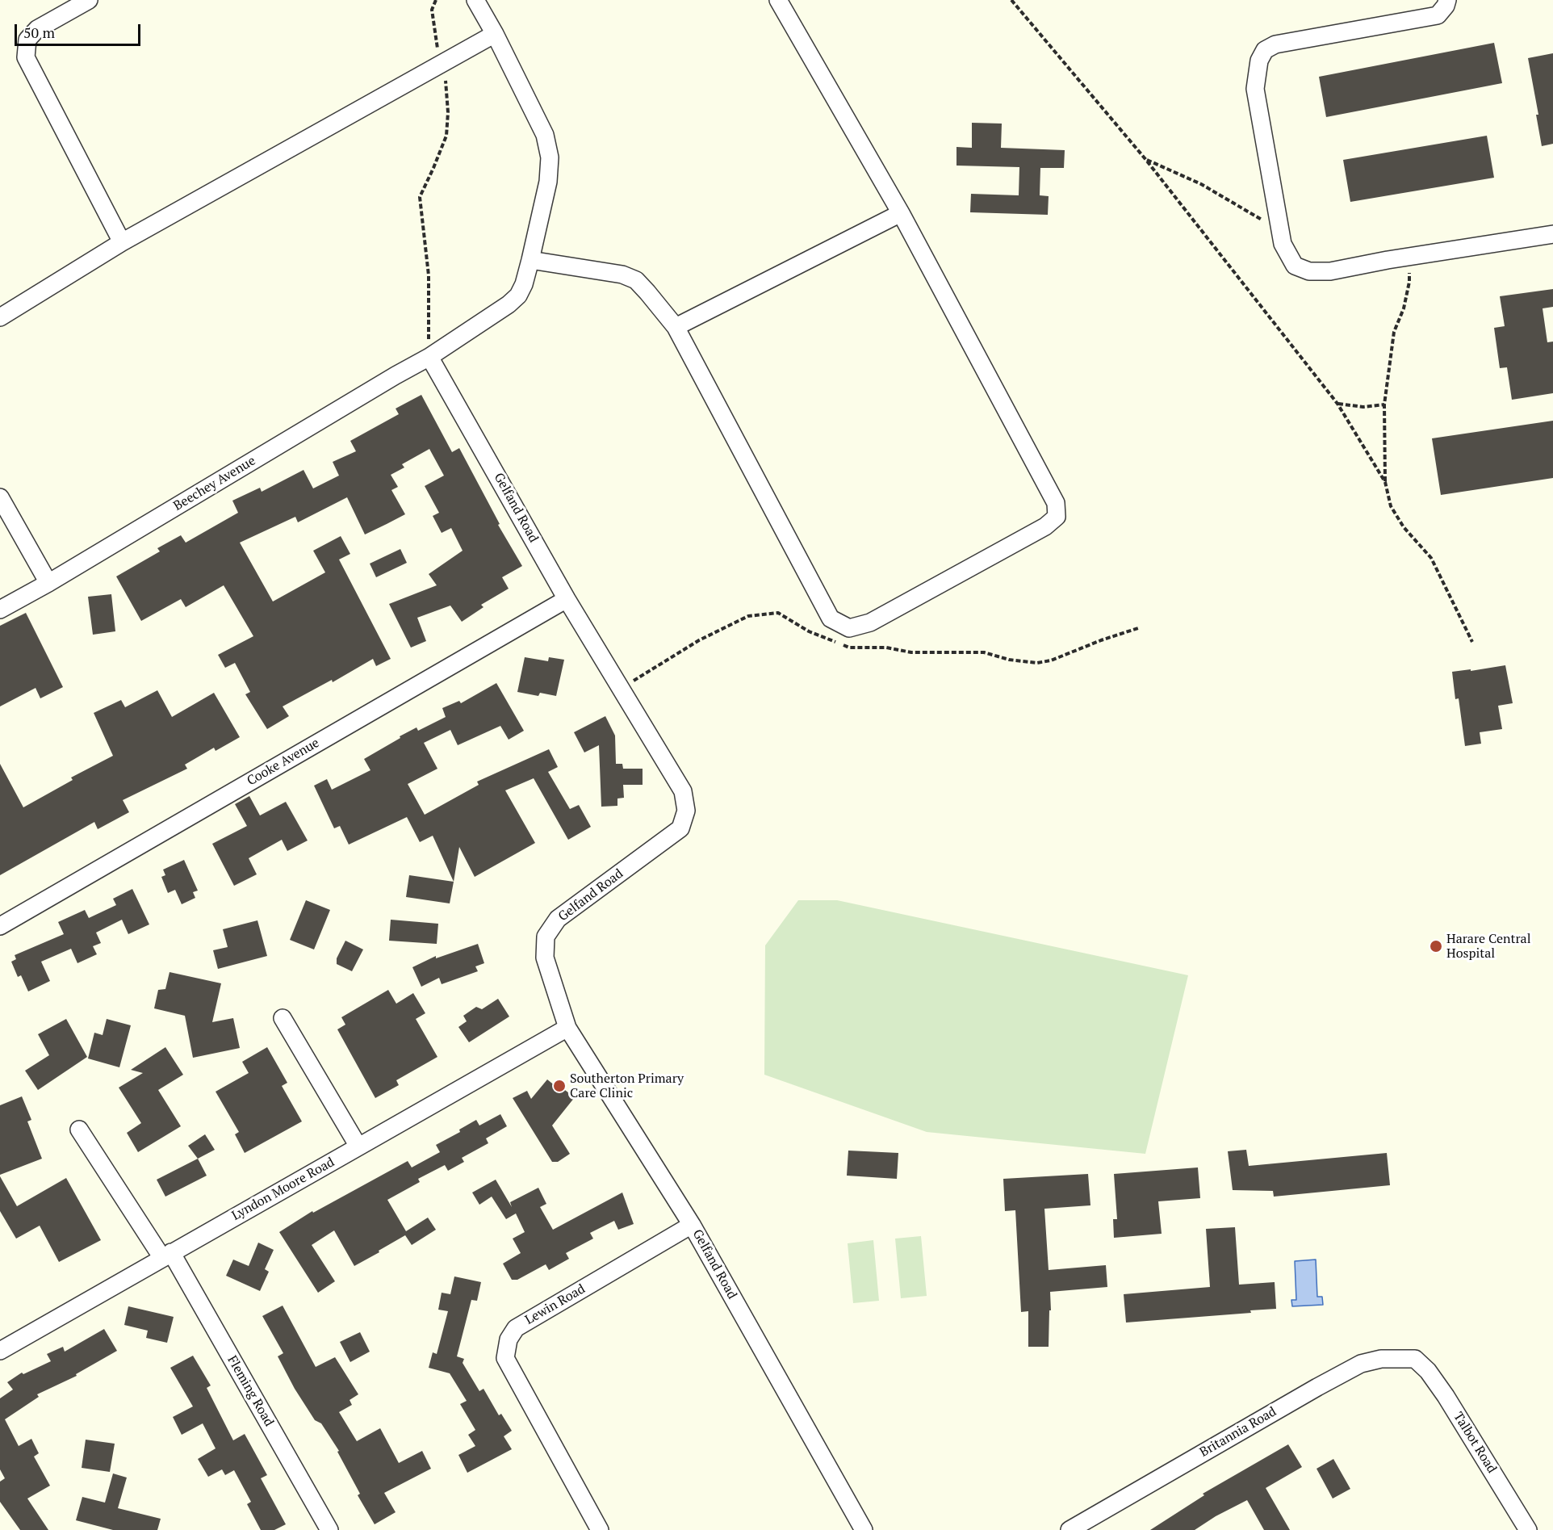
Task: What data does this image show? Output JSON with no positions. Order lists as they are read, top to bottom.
{
  "streets": {
    "street": [
      "Beechey Avenue",
      "Gelfand Road",
      "Cooke Avenue",
      "Lyndon Moore Road",
      "Lewin Road",
      "Fleming Road",
      "Britannia Road",
      "Talbot Road"
    ]
  },
  "crossings": [
    ["Beechey Avenue", "Gelfand Road"],
    ["Gelfand Road", "Cooke Avenue"],
    ["Gelfand Road", "Lyndon Moore Road"],
    ["Gelfand Road", "Lewin Road"],
    ["Lyndon Moore Road", "Fleming Road"],
    ["Britannia Road", "Talbot Road"]
  ],
  "places": ["Harare Central Hospital", "Southerton Primary Care Clinic"],
  "scale_bar": "50 m"
}
